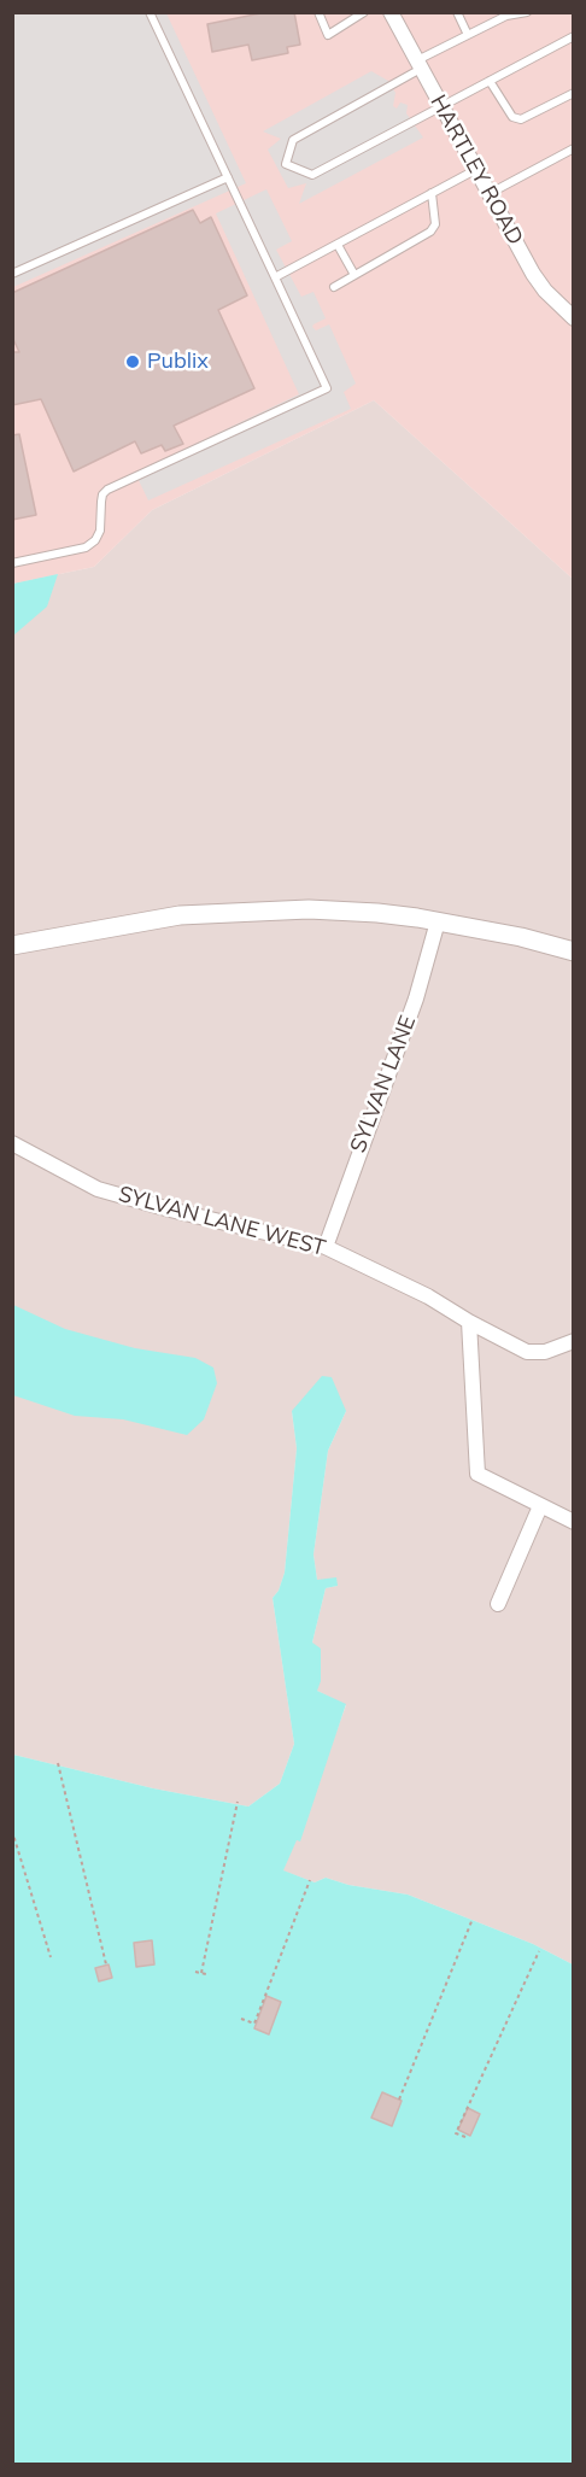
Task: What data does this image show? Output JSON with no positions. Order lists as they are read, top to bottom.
{
  "streets": {
    "street": ["HARTLEY ROAD", "SYLVAN LANE", "SYLVAN LANE WEST"]
  },
  "crossings": [
    ["SYLVAN LANE", "SYLVAN LANE WEST"]
  ],
  "places": ["Publix"]
}
